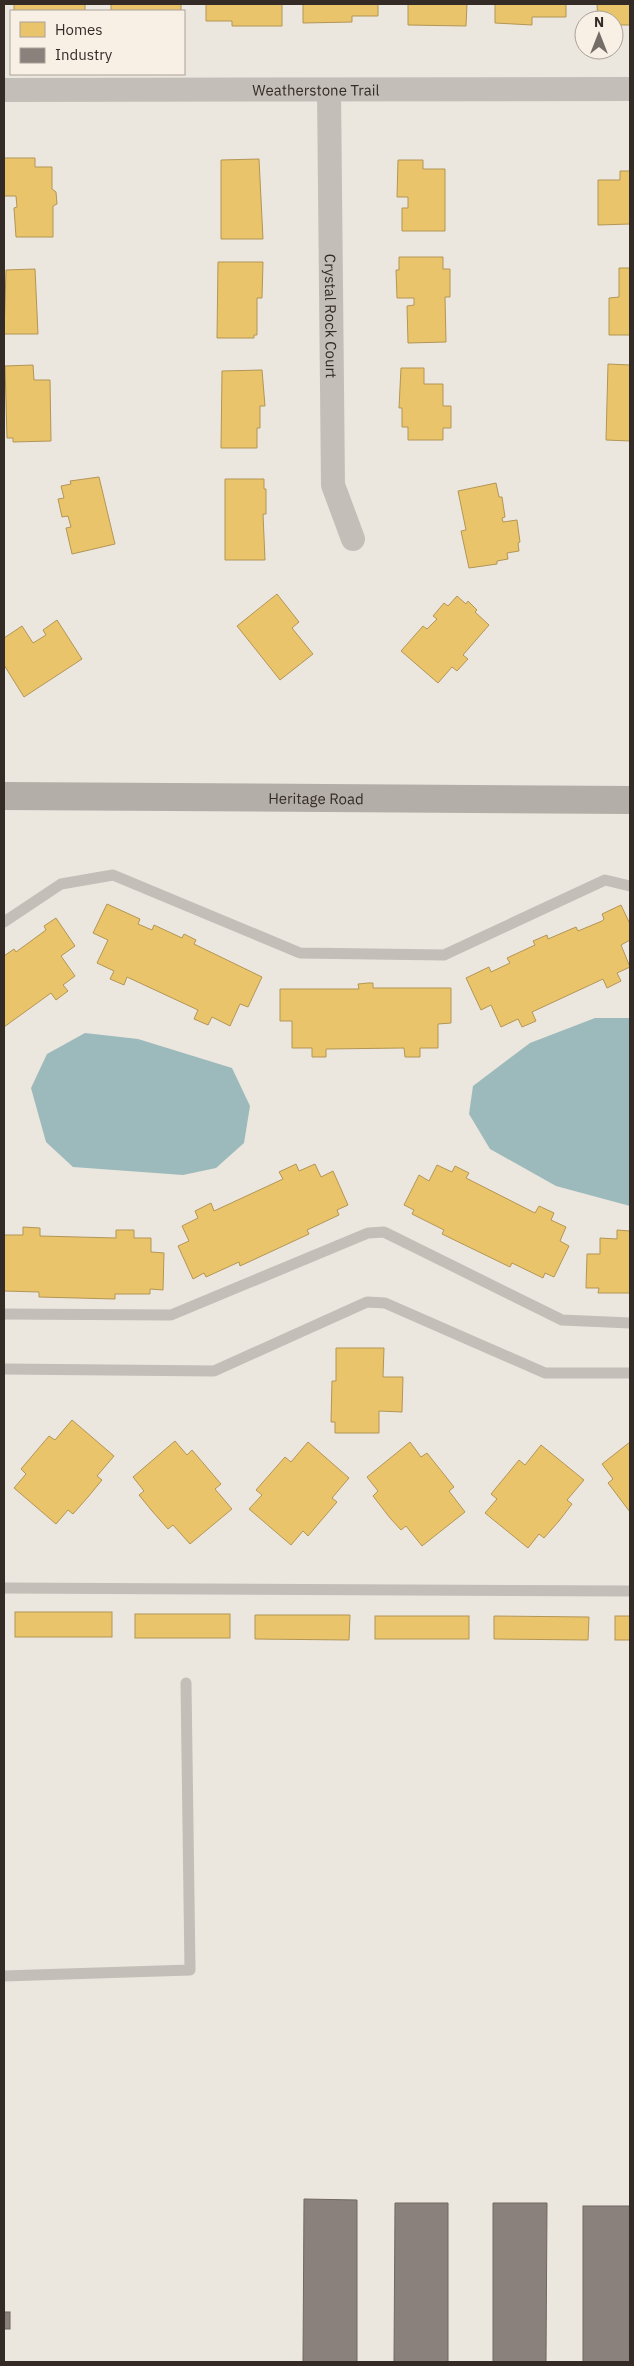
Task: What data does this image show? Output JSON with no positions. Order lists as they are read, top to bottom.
{
  "streets": {
    "main road": ["Heritage Road"],
    "street": ["Weatherstone Trail", "Crystal Rock Court"]
  },
  "crossings": [
    ["Weatherstone Trail", "Crystal Rock Court"]
  ],
  "legend": ["Homes", "Industry"],
  "north": "top"
}
